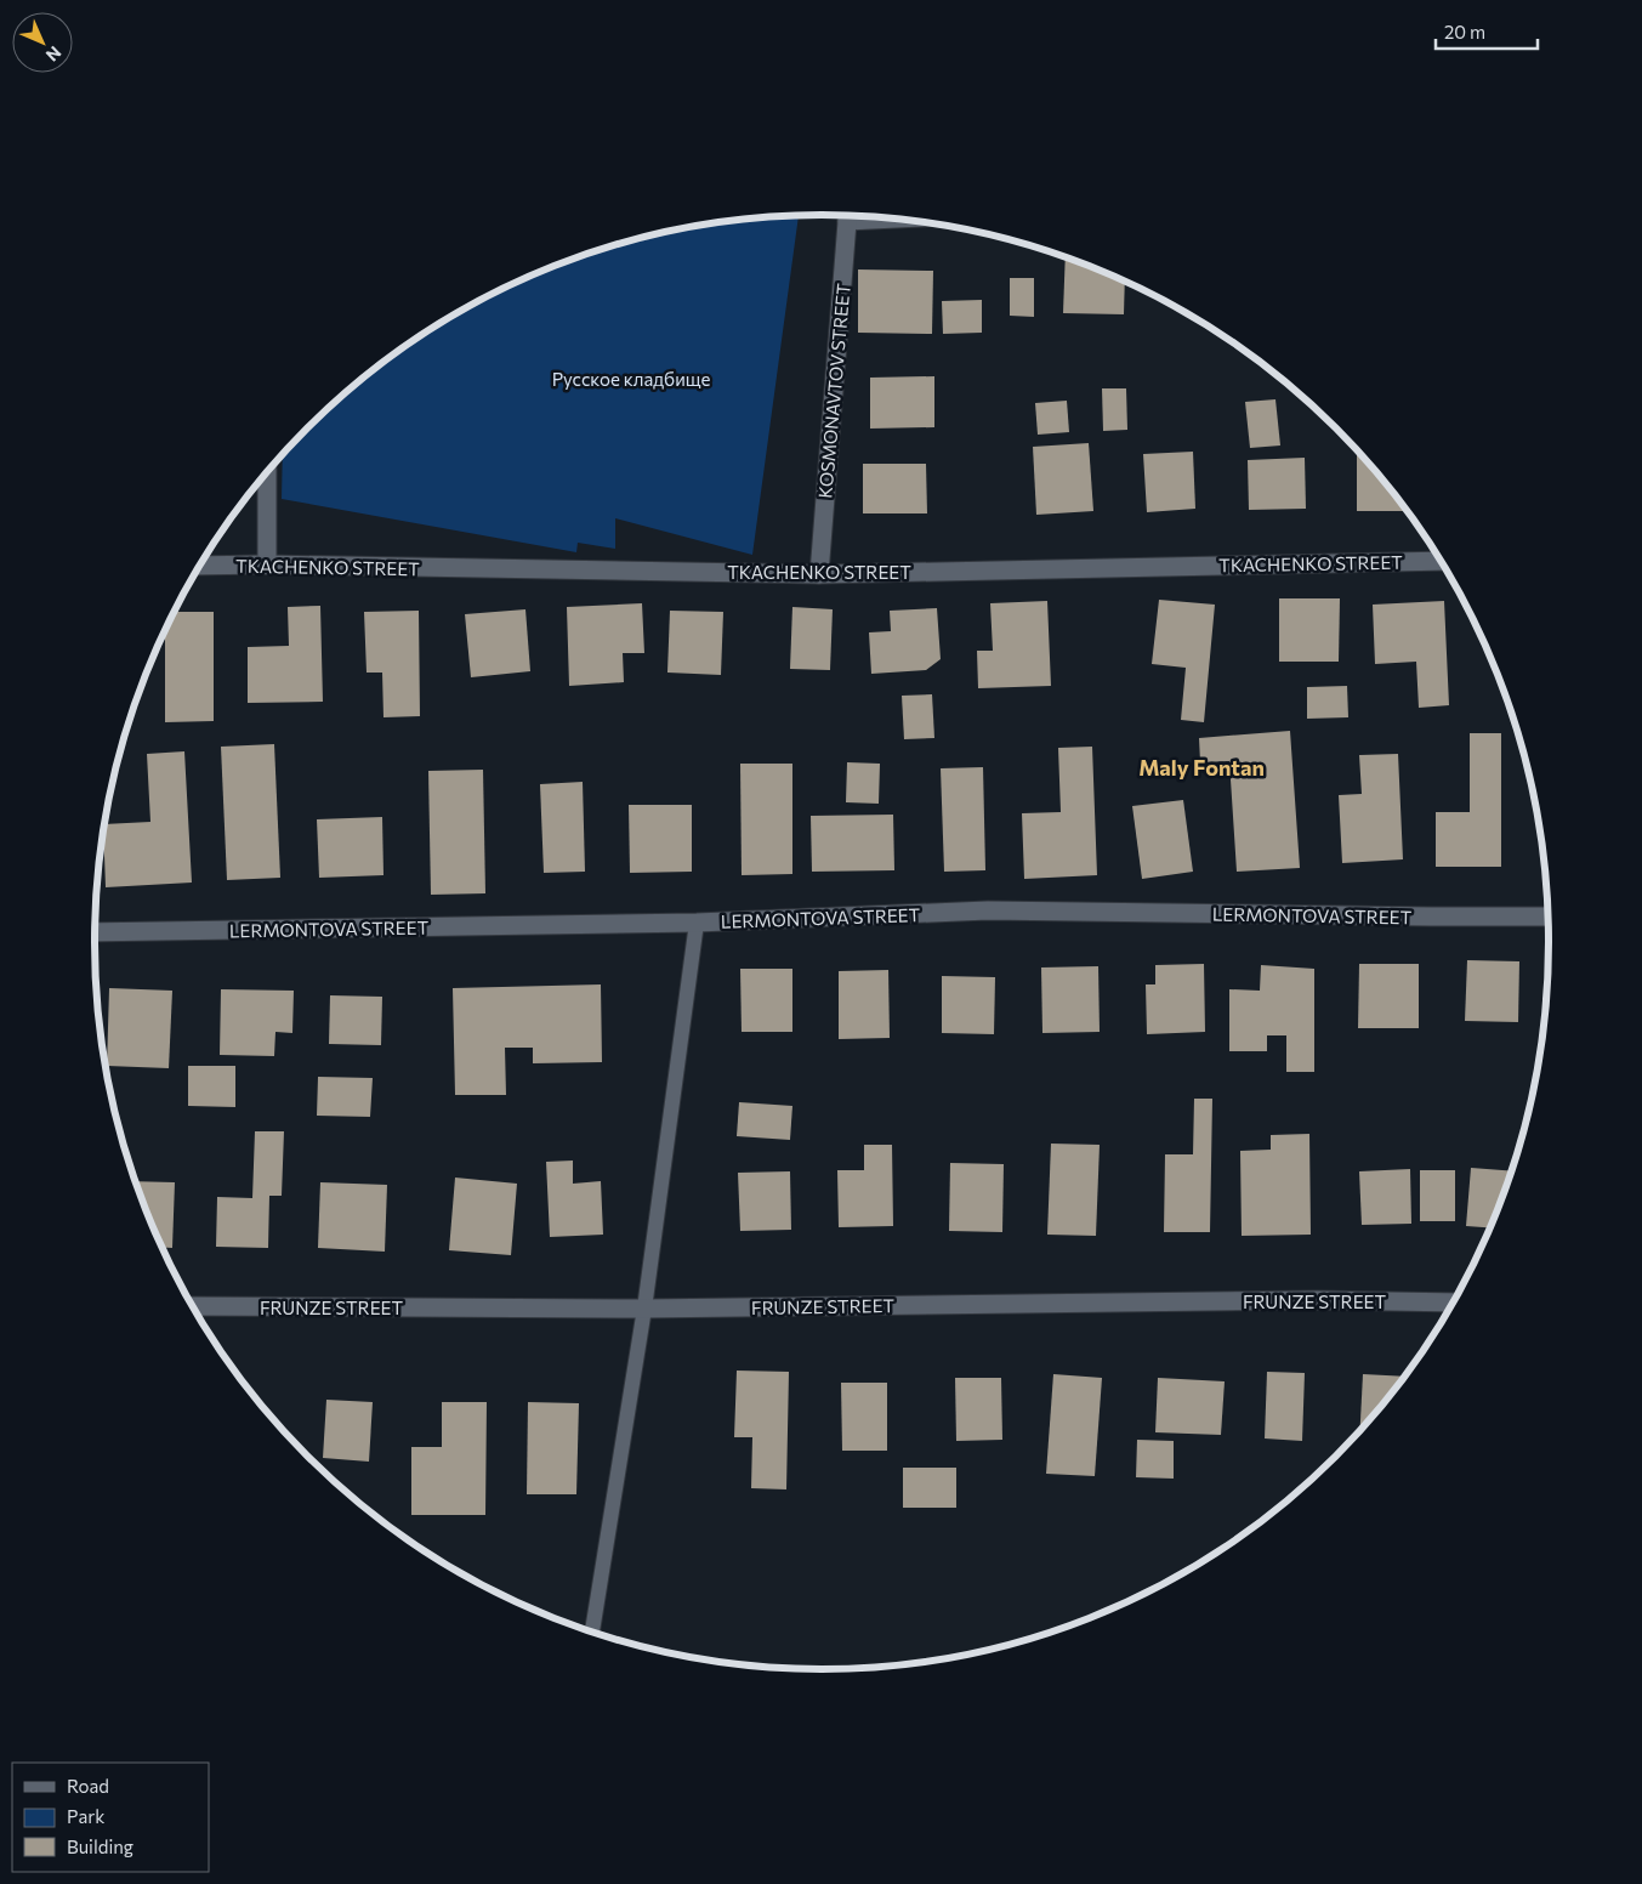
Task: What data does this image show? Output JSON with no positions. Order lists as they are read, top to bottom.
{
  "streets": {
    "street": [
      "KOSMONAVTOV STREET",
      "TKACHENKO STREET",
      "LERMONTOVA STREET",
      "FRUNZE STREET"
    ]
  },
  "crossings": [
    ["KOSMONAVTOV STREET", "TKACHENKO STREET"]
  ],
  "districts": ["Maly Fontan"],
  "parks": ["Русское кладбище"],
  "legend": ["Road", "Park", "Building"],
  "scale_bar": "20 m",
  "north": "bottom right"
}
